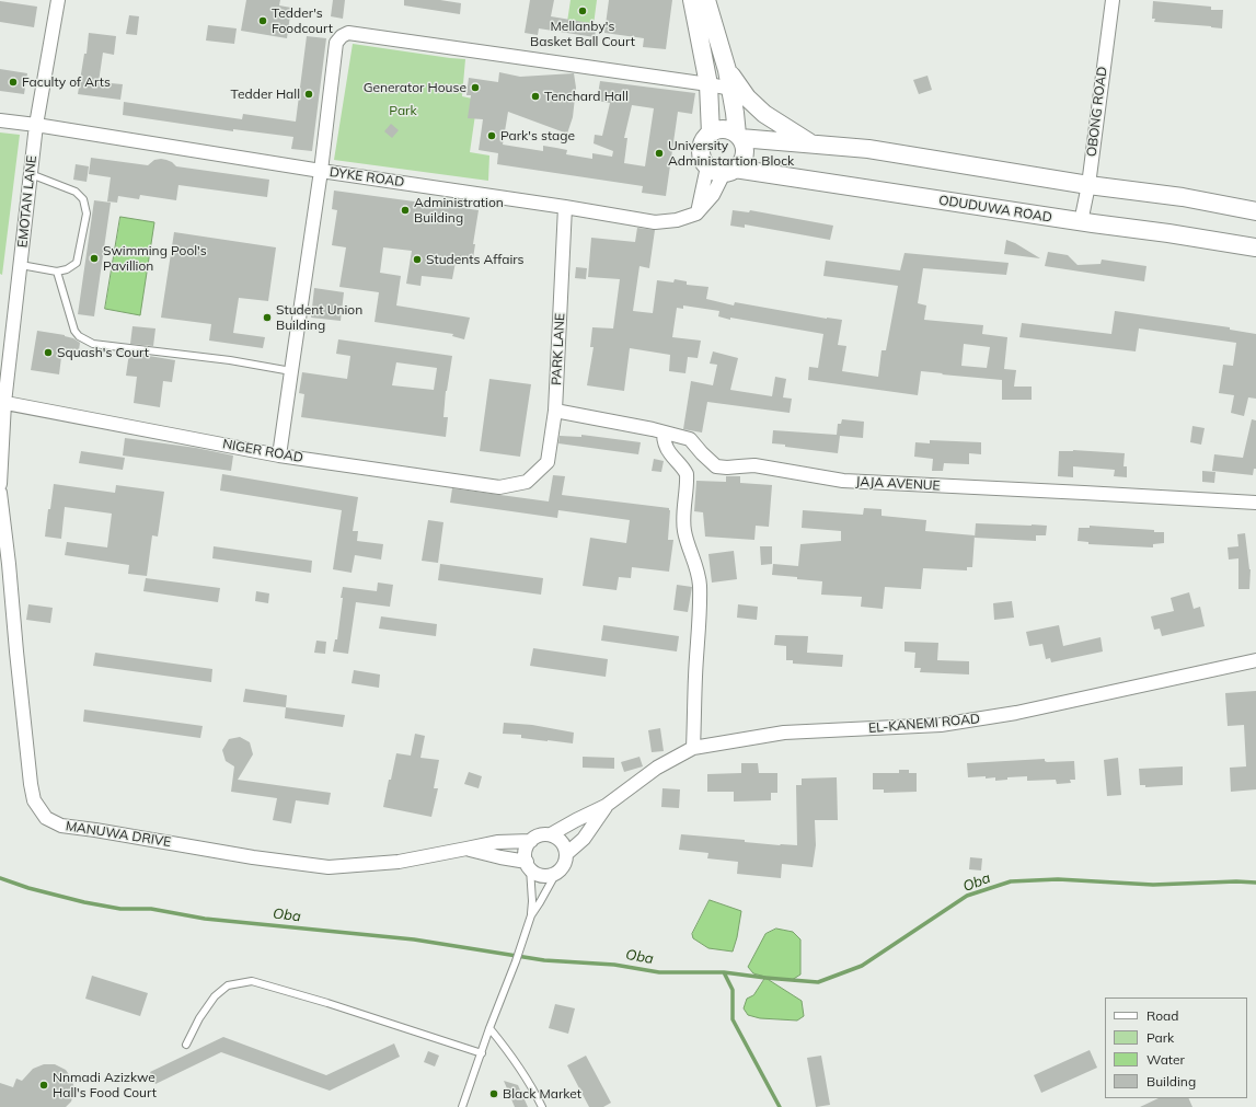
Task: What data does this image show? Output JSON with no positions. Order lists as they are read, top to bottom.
{
  "streets": {
    "street": [
      "OBONG ROAD",
      "DYKE ROAD",
      "EMOTAN LANE",
      "ODUDUWA ROAD",
      "PARK LANE",
      "NIGER ROAD",
      "JAJA AVENUE",
      "EL-KANEMI ROAD",
      "MANUWA DRIVE"
    ]
  },
  "crossings": [
    ["OBONG ROAD", "ODUDUWA ROAD"],
    ["DYKE ROAD", "EMOTAN LANE"],
    ["DYKE ROAD", "PARK LANE"],
    ["EMOTAN LANE", "NIGER ROAD"],
    ["PARK LANE", "NIGER ROAD"],
    ["PARK LANE", "JAJA AVENUE"],
    ["EL-KANEMI ROAD", "MANUWA DRIVE"]
  ],
  "water": ["Oba"],
  "parks": ["Park"],
  "places": [
    "Mellanby's Basket Ball Court",
    "Tedder's Foodcourt",
    "Faculty of Arts",
    "Generator House",
    "Tedder Hall",
    "Tenchard Hall",
    "Park's stage",
    "University Administartion Block",
    "Administration Building",
    "Swimming Pool's Pavillion",
    "Students Affairs",
    "Student Union Building",
    "Squash's Court",
    "Nnmadi Azizkwe Hall's Food Court",
    "Black Market"
  ],
  "legend": [
    "Road",
    "Park",
    "Water",
    "Building"
  ]
}
